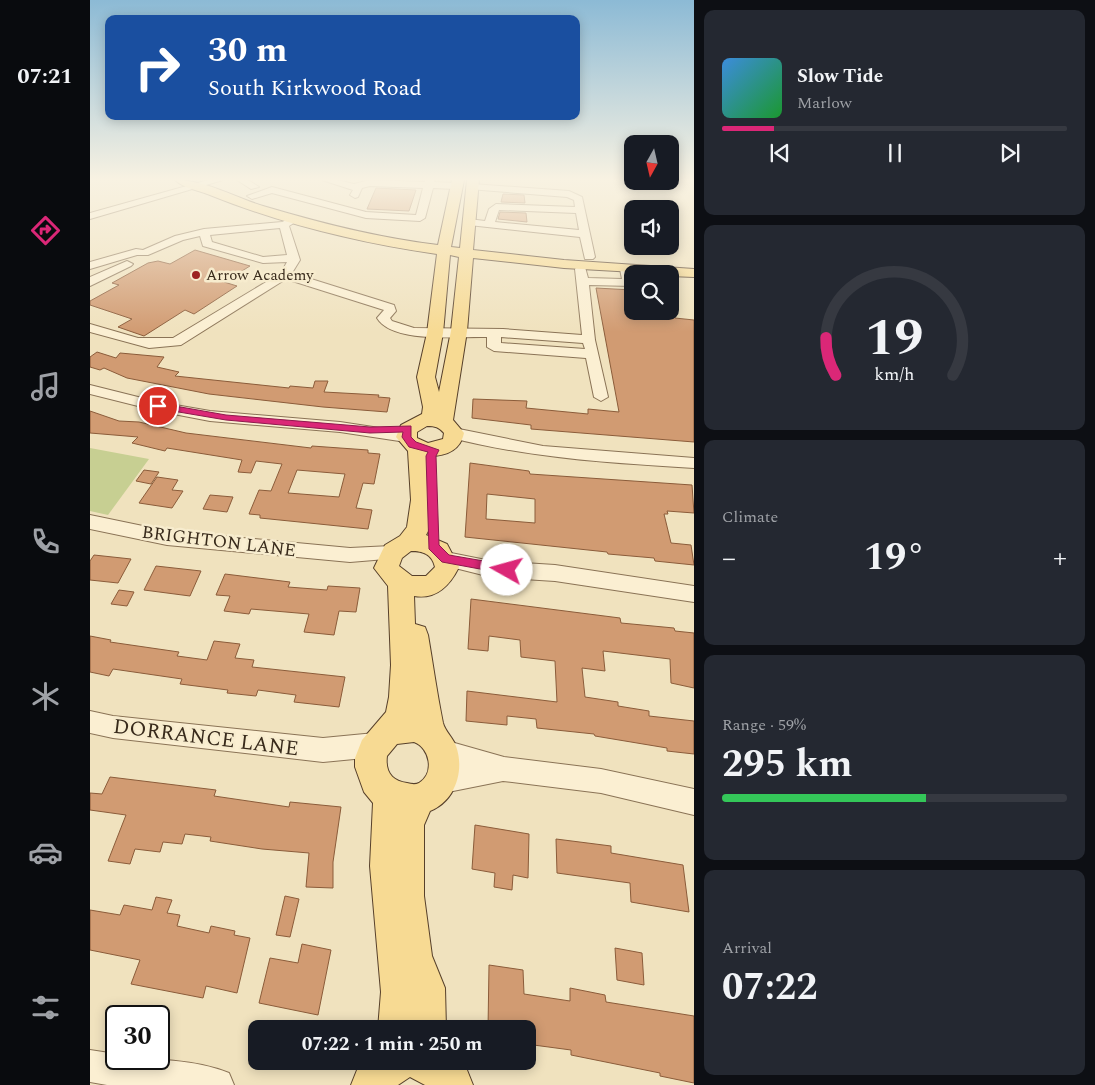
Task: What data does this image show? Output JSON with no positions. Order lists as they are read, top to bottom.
{
  "streets": {
    "street": ["BRIGHTON LANE", "DORRANCE LANE"]
  },
  "places": ["Arrow Academy"],
  "north": "bottom",
  "page": {
    "tabs": "07:21",
    "turn": ["30 m", "South Kirkwood Road"],
    "song": ["Slow Tide", "Marlow"],
    "tile": [
      "Climate",
      ["Range · 59%", "295 km"],
      ["Arrival", "07:22"]
    ],
    "heat": ["−", "19°", "+"],
    "limit": "30",
    "trip": "07:22 · 1 min · 250 m",
    "gauge": ["19", "km/h"]
  }
}
